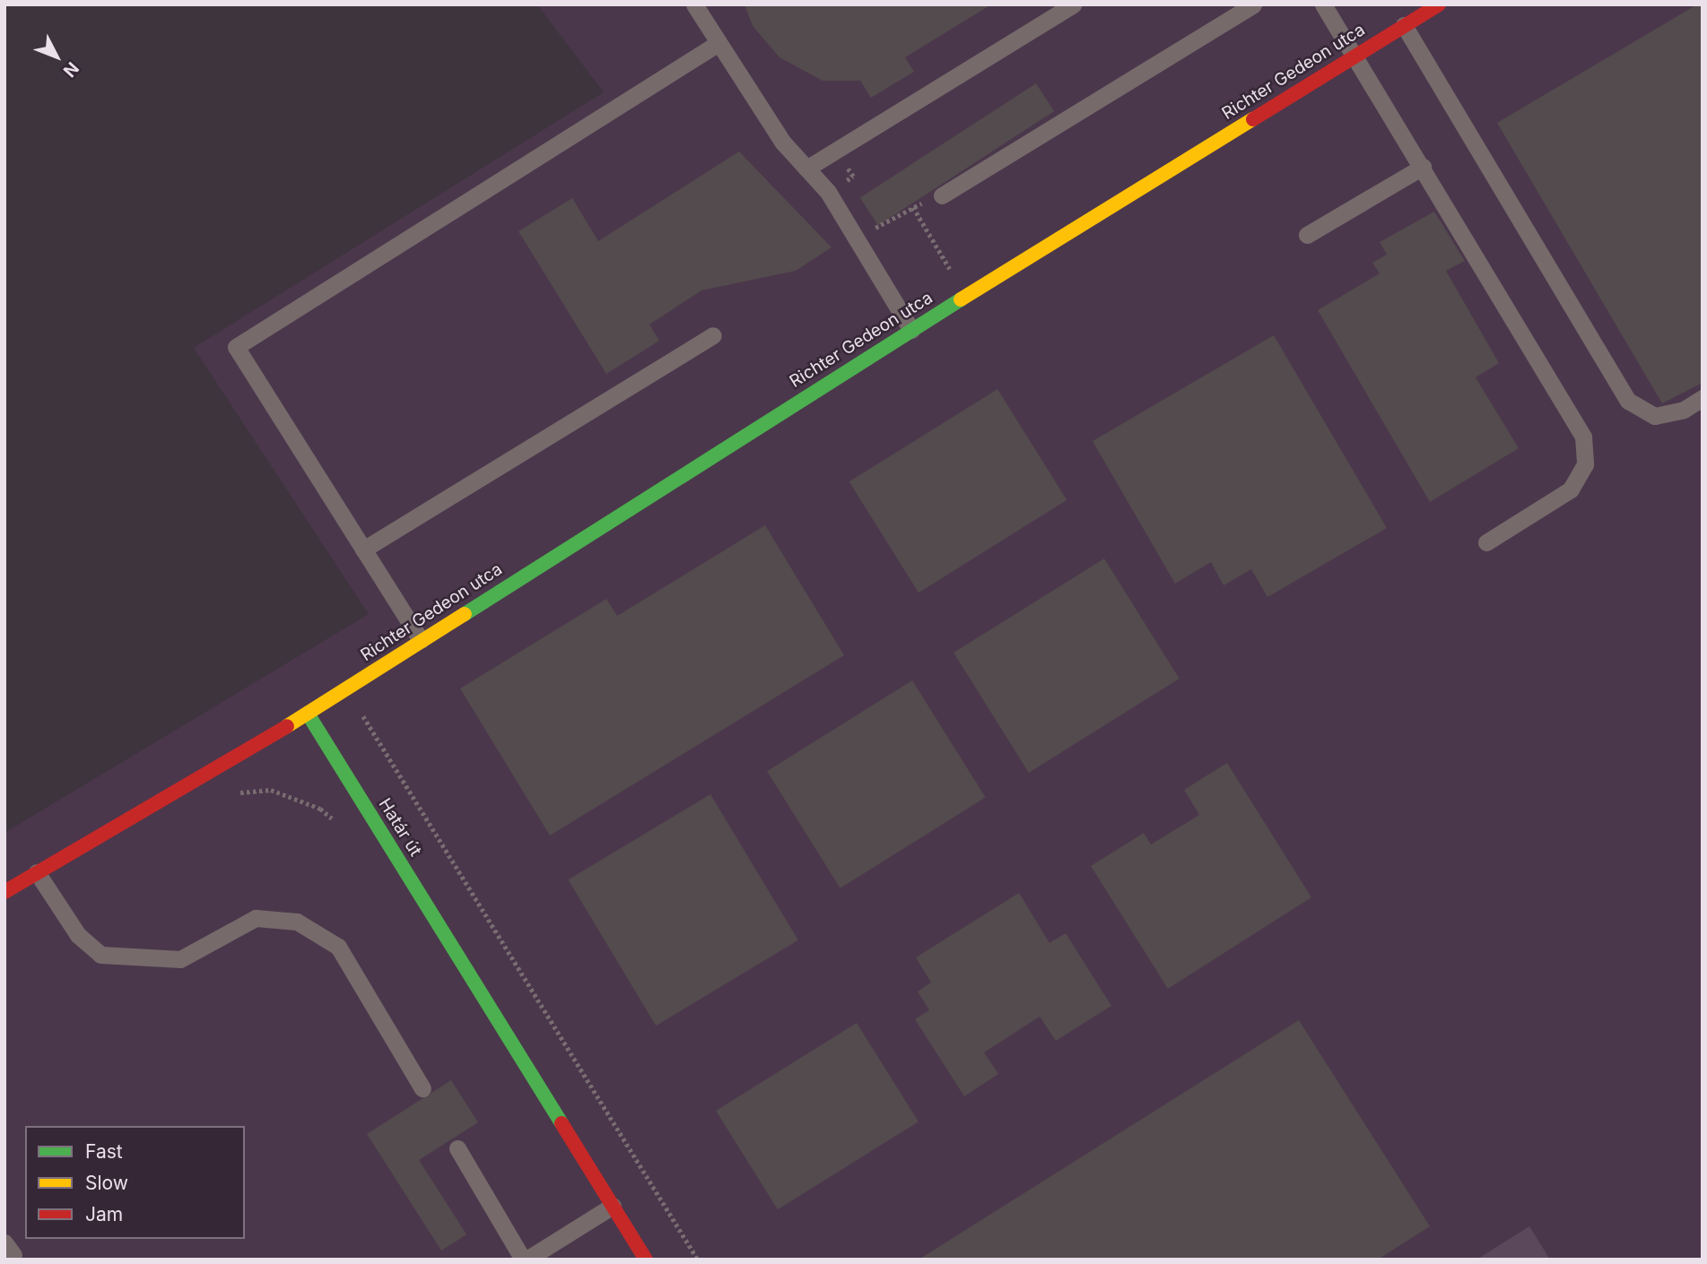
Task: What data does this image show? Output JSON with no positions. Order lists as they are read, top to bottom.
{
  "streets": {
    "street": ["Richter Gedeon utca", "Határ út"]
  },
  "crossings": [
    ["Richter Gedeon utca", "Határ út"]
  ],
  "legend": ["Fast", "Slow", "Jam"],
  "north": "bottom right"
}
